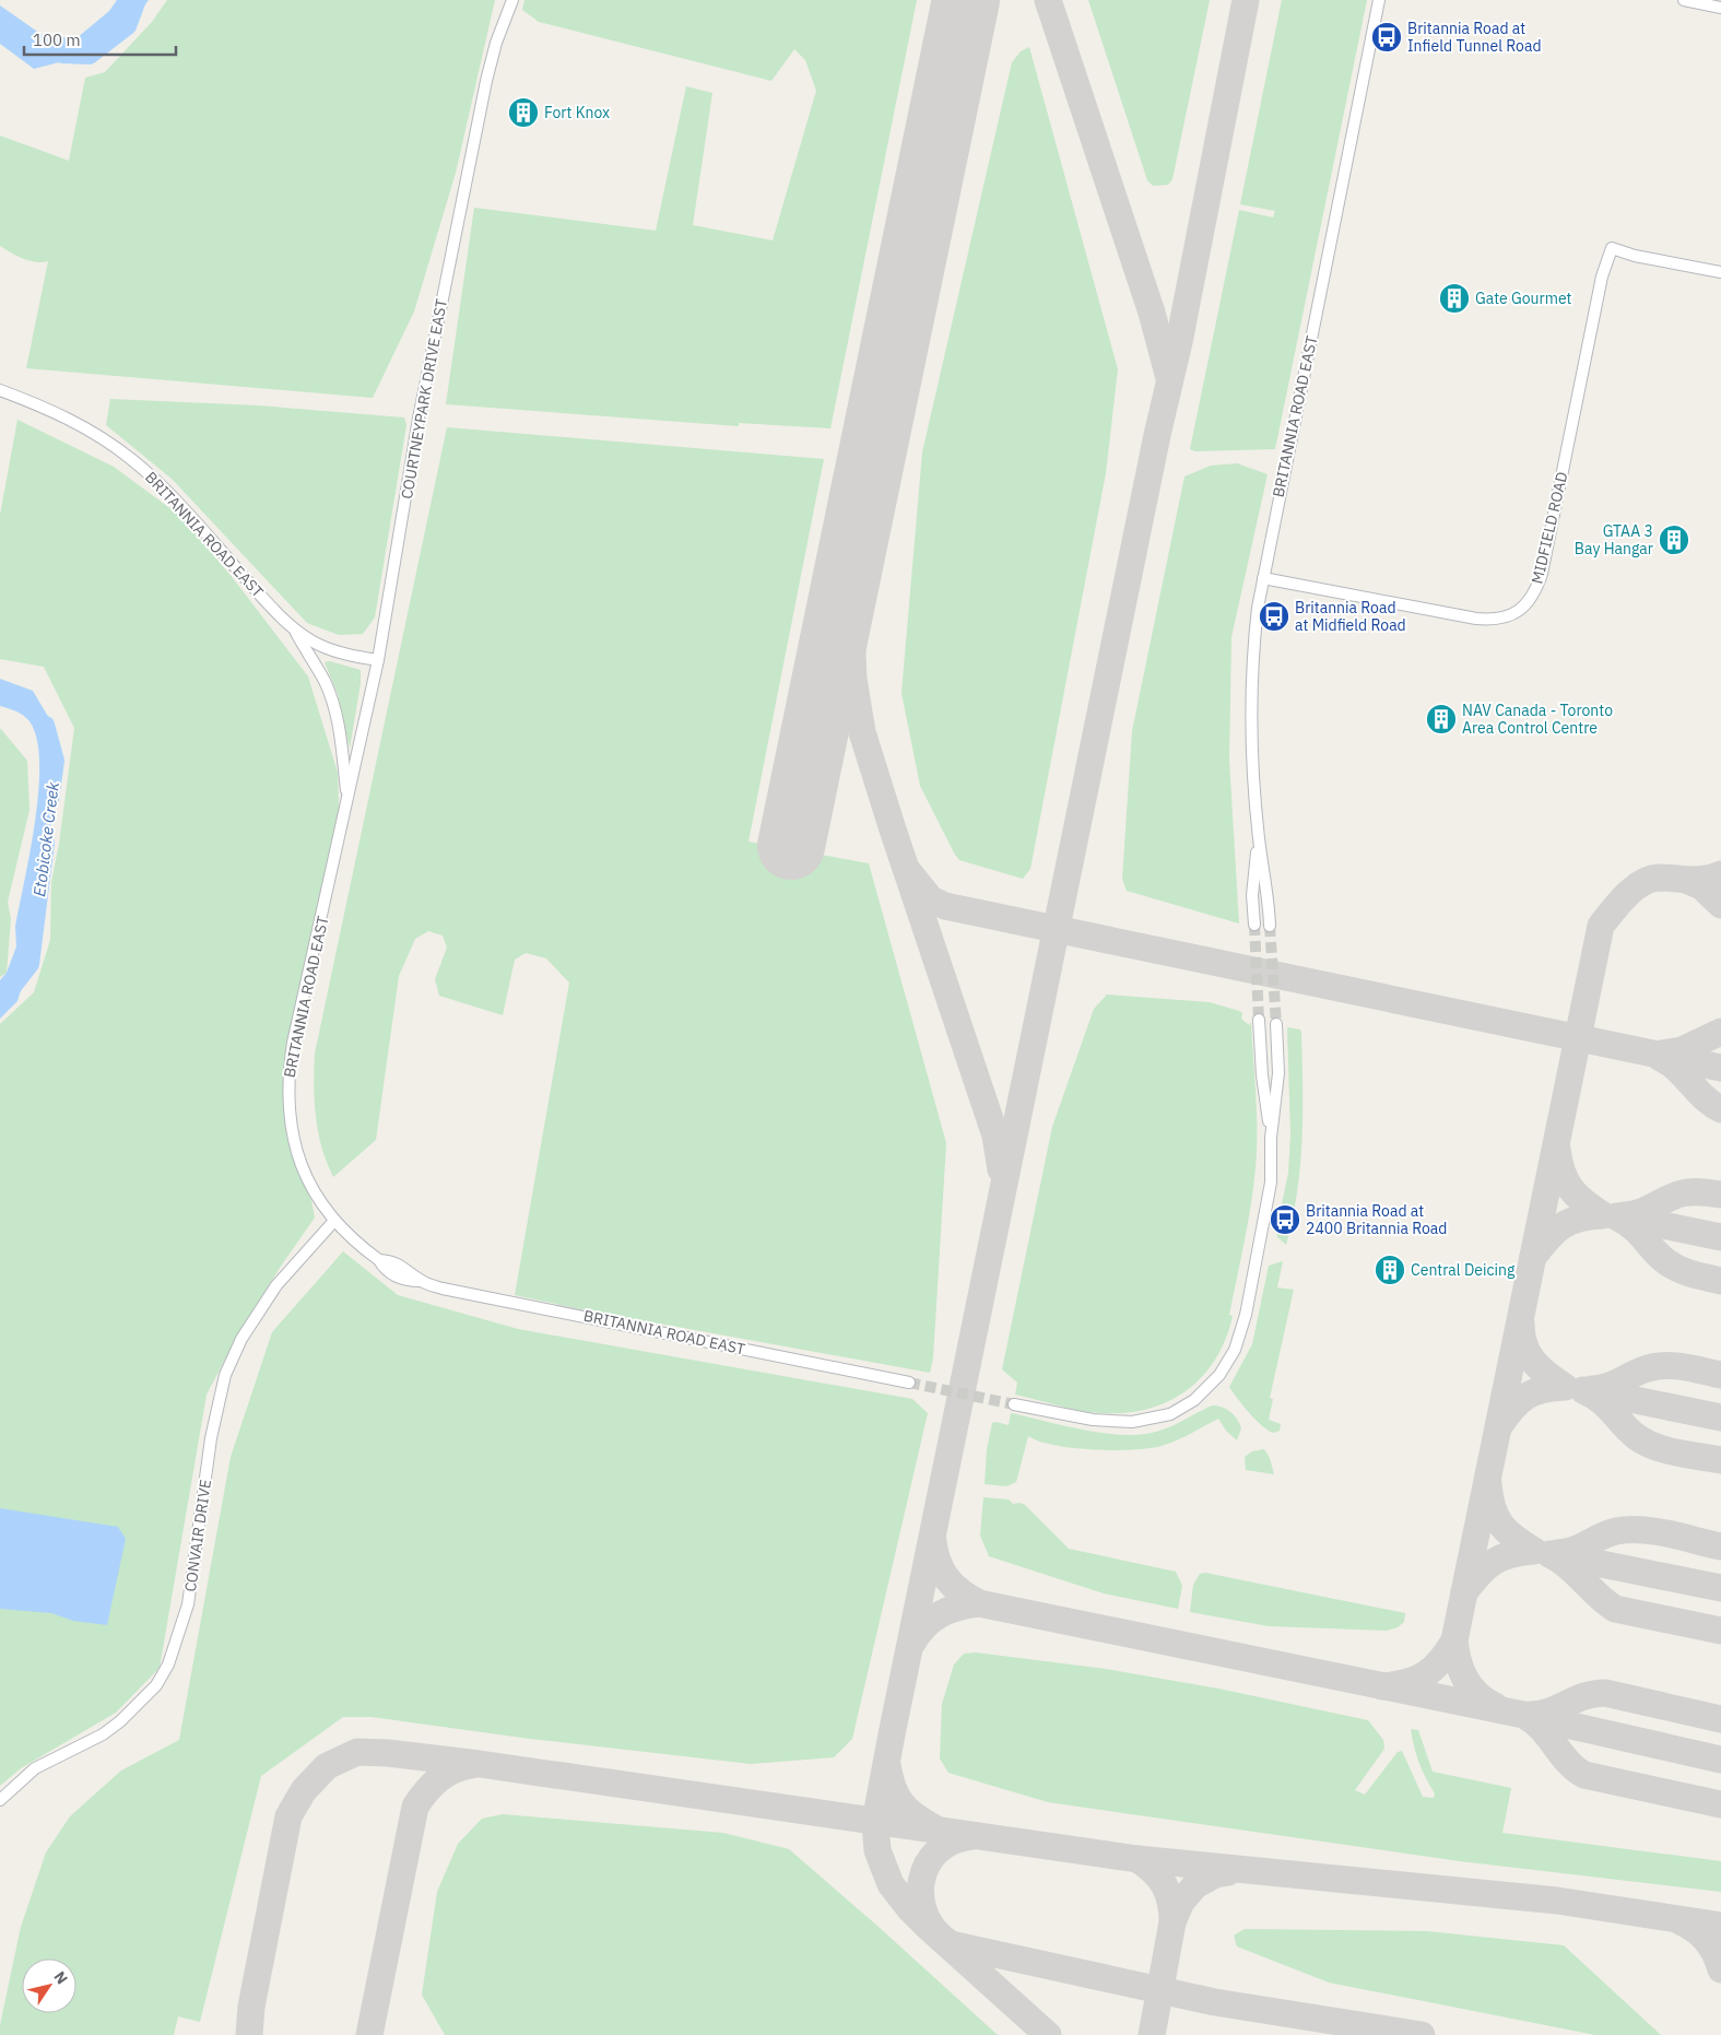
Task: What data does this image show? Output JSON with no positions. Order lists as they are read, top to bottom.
{
  "streets": {
    "street": [
      "COURTNEYPARK DRIVE EAST",
      "BRITANNIA ROAD EAST",
      "MIDFIELD ROAD",
      "CONVAIR DRIVE"
    ]
  },
  "crossings": [
    ["COURTNEYPARK DRIVE EAST", "BRITANNIA ROAD EAST"],
    ["BRITANNIA ROAD EAST", "MIDFIELD ROAD"],
    ["BRITANNIA ROAD EAST", "CONVAIR DRIVE"]
  ],
  "water": ["Etobicoke Creek"],
  "places": {
    "bus stop": ["Britannia Road at Infield Tunnel Road", "Britannia Road at Midfield Road", "Britannia Road at 2400 Britannia Road"],
    "building": [
      "Fort Knox",
      "Gate Gourmet",
      "GTAA 3 Bay Hangar",
      "NAV Canada - Toronto Area Control Centre",
      "Central Deicing"
    ]
  },
  "scale_bar": "100 m",
  "north": "top right"
}
